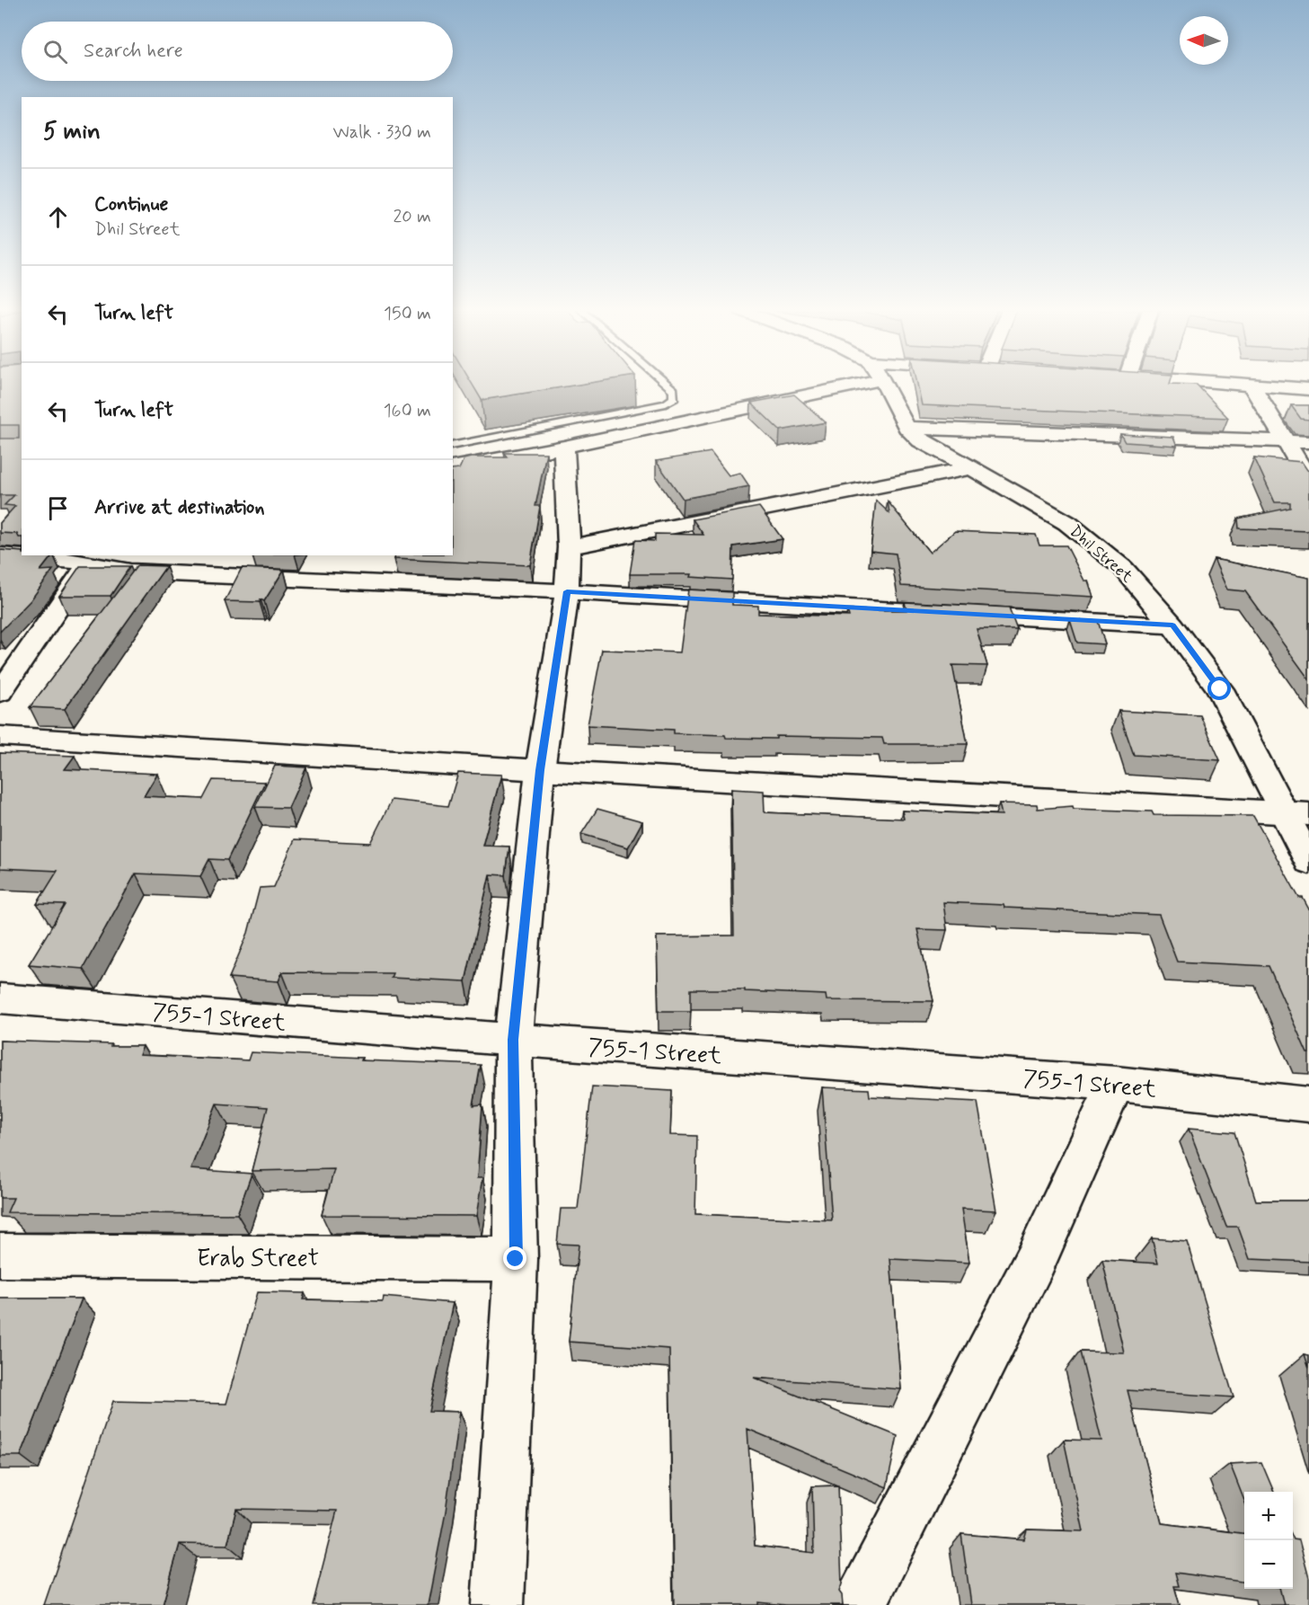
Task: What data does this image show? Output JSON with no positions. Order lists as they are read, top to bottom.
{
  "streets": {
    "street": ["Dhil Street", "755-1 Street", "Erab Street"]
  },
  "north": "left",
  "page": {
    "search": "Search here",
    "heading": ["5 min", "Walk · 330 m"],
    "list": [
      ["Continue", "Dhil Street", "20 m"],
      ["Turn left", "150 m"],
      ["Turn left", "160 m"],
      "Arrive at destination"
    ],
    "map_buttons": ["+", "−"]
  }
}
